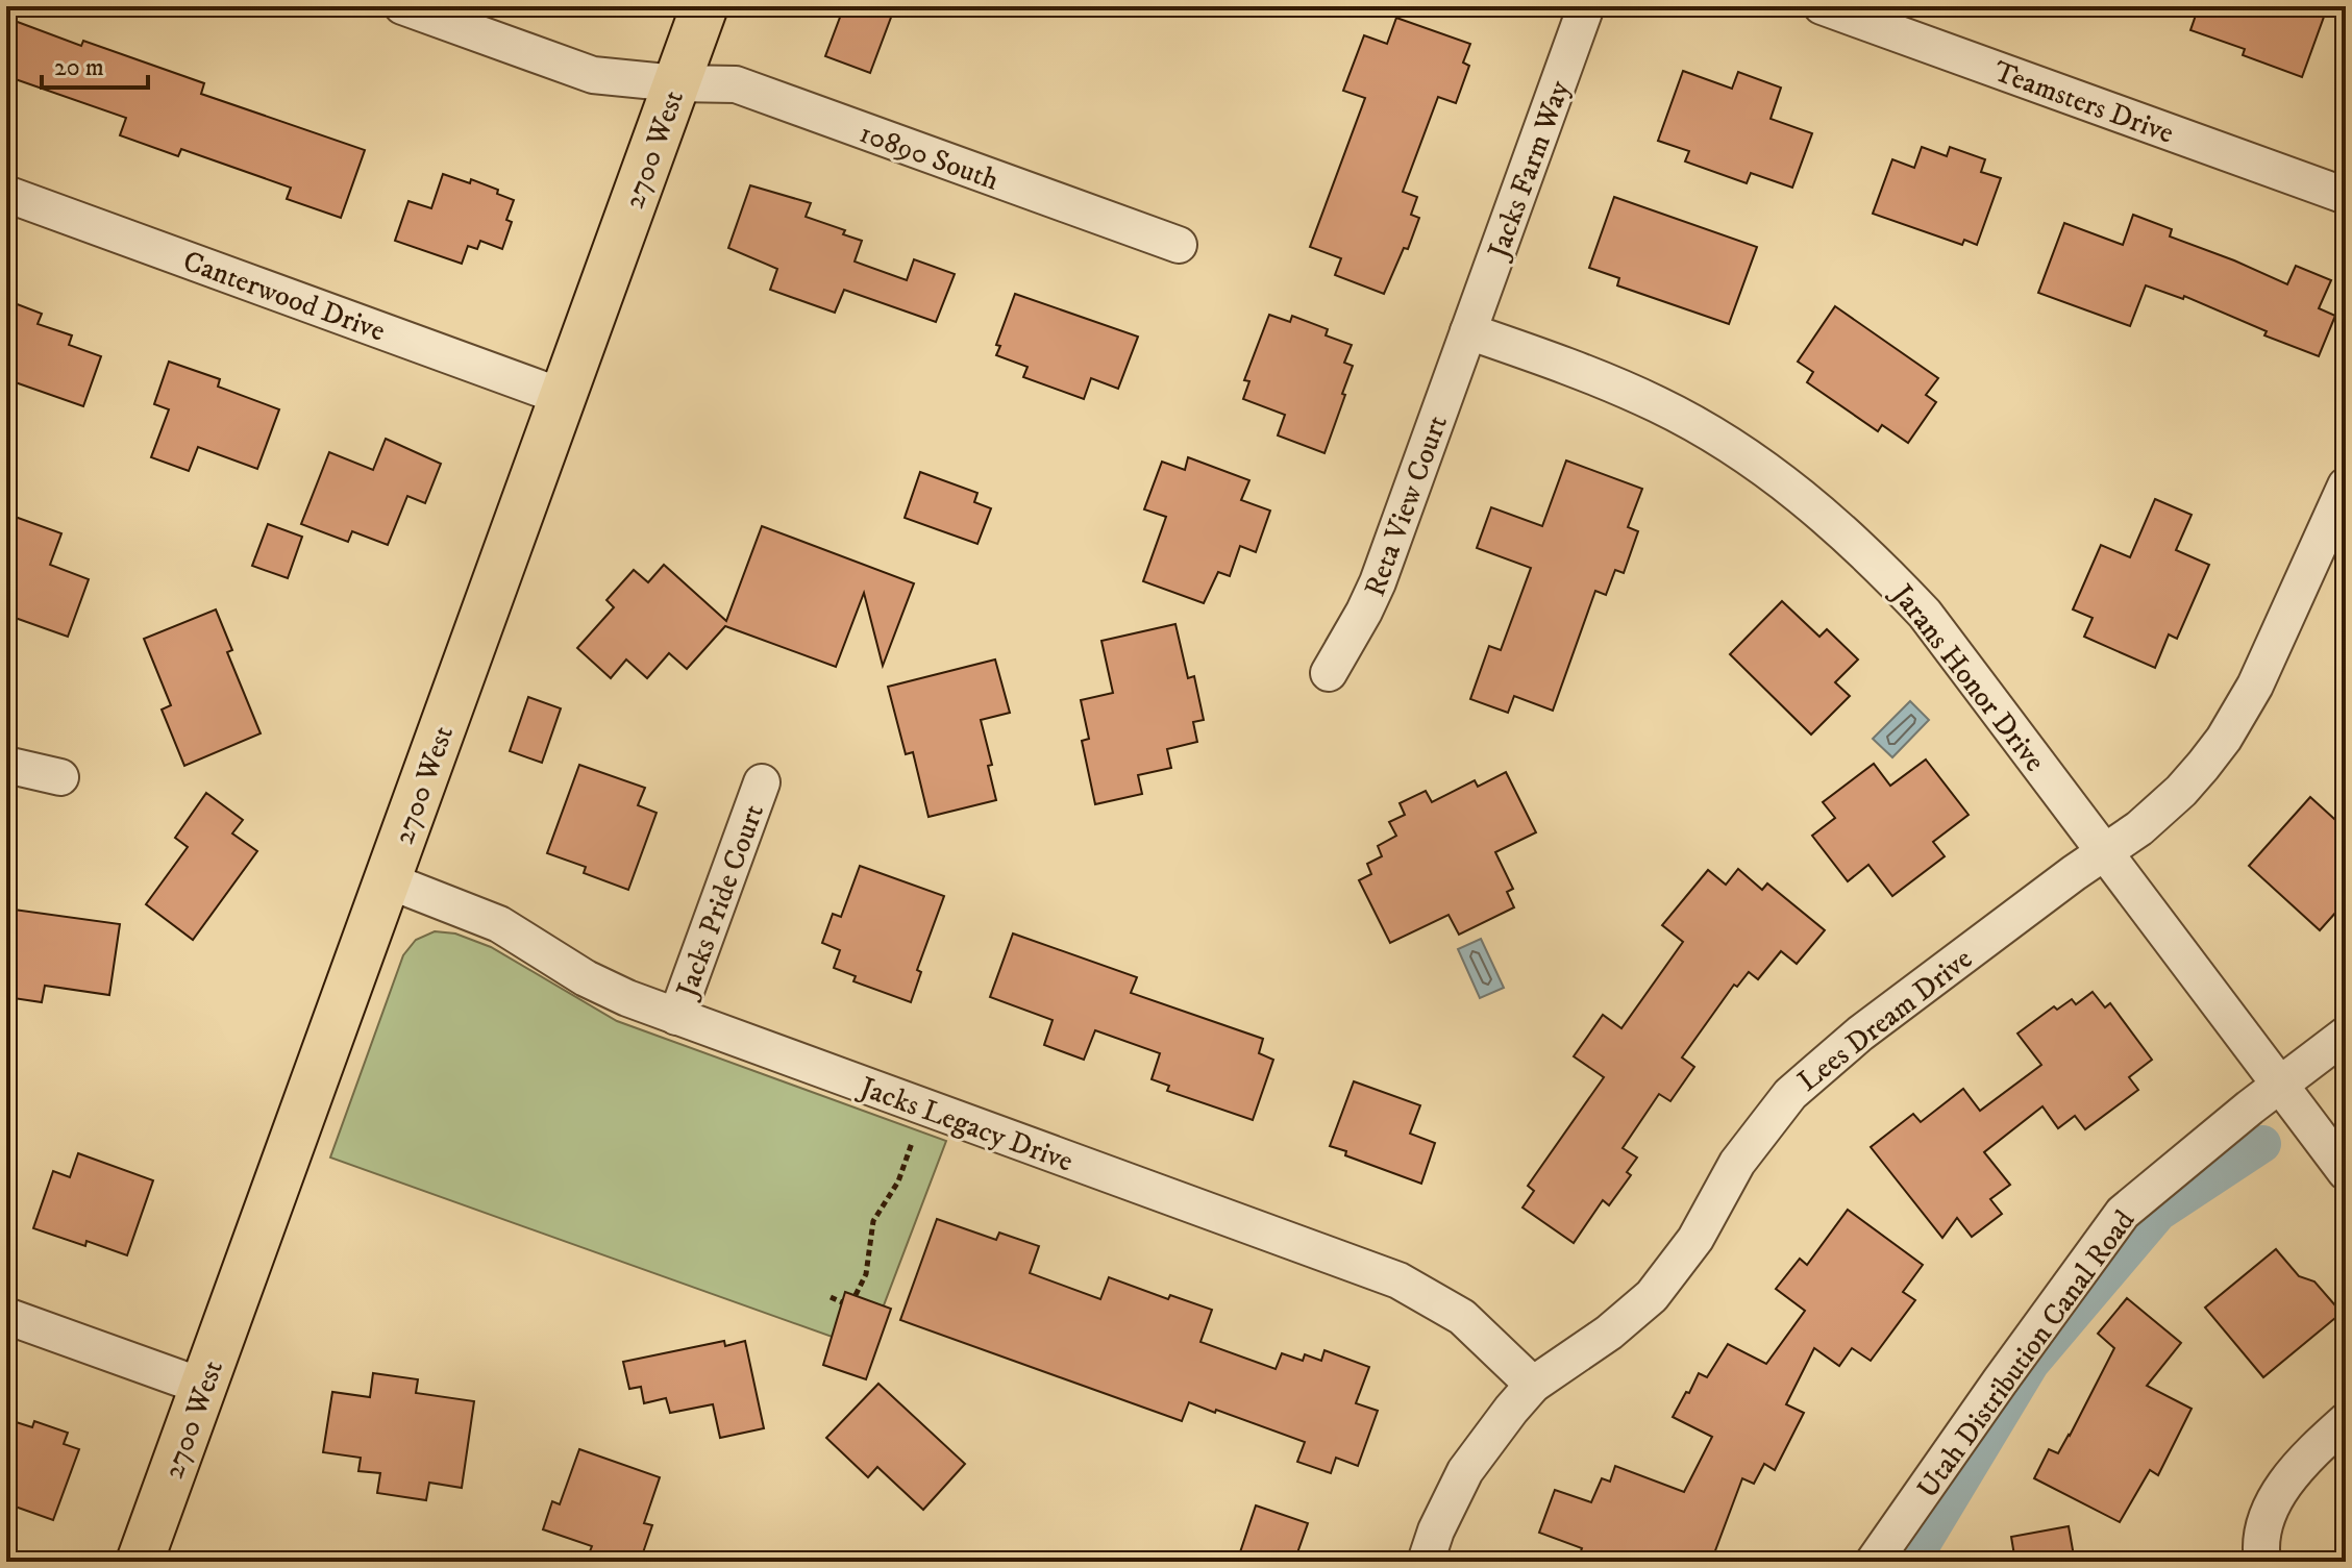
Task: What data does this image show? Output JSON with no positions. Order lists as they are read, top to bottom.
{
  "streets": {
    "main road": ["2700 West"],
    "street": [
      "Teamsters Drive",
      "10890 South",
      "Jacks Farm Way",
      "Canterwood Drive",
      "Reta View Court",
      "Jarans Honor Drive",
      "Jacks Pride Court",
      "Lees Dream Drive",
      "Jacks Legacy Drive",
      "Utah Distribution Canal Road"
    ]
  },
  "crossings": [
    ["2700 West", "10890 South"],
    ["2700 West", "Canterwood Drive"],
    ["2700 West", "Jacks Legacy Drive"],
    ["Jacks Farm Way", "Reta View Court"],
    ["Jacks Farm Way", "Jarans Honor Drive"],
    ["Reta View Court", "Jarans Honor Drive"],
    ["Jarans Honor Drive", "Lees Dream Drive"],
    ["Jarans Honor Drive", "Utah Distribution Canal Road"],
    ["Jacks Pride Court", "Jacks Legacy Drive"],
    ["Lees Dream Drive", "Jacks Legacy Drive"]
  ],
  "scale_bar": "20 m"
}
